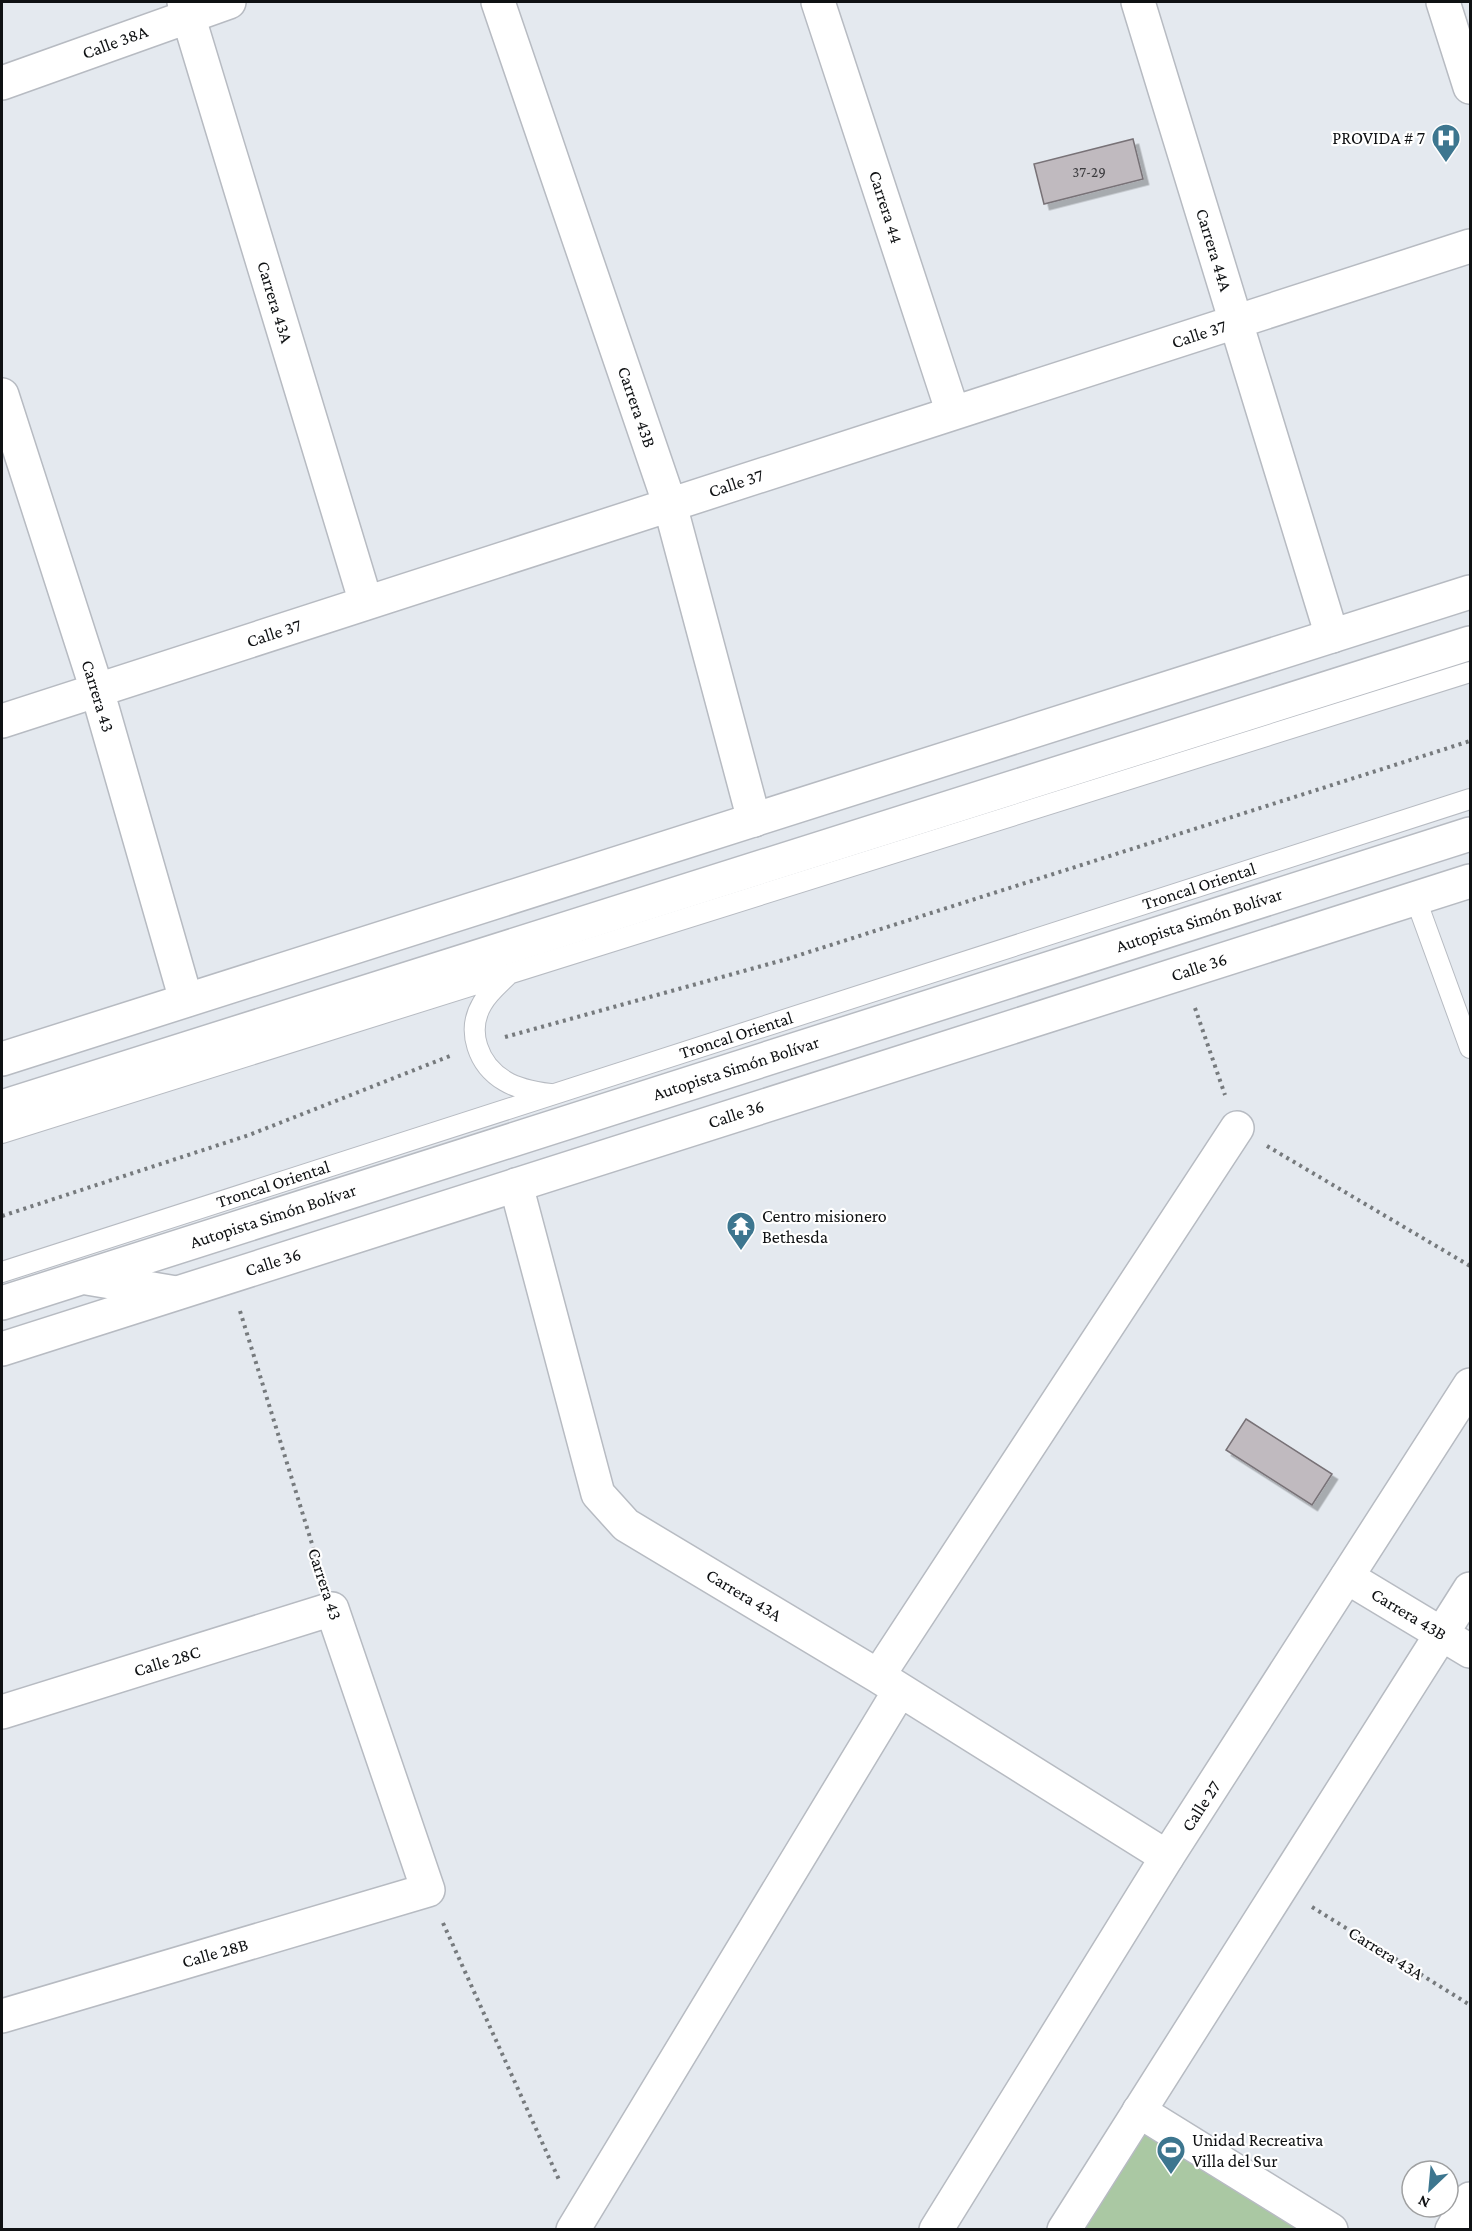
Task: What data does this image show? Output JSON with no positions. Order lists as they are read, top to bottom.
{
  "streets": {
    "main road": [
      "Calle 38A",
      "Carrera 44",
      "Carrera 44A",
      "Carrera 43A",
      "Calle 37",
      "Carrera 43B",
      "Carrera 43",
      "Autopista Simón Bolívar",
      "Calle 36",
      "Calle 28C",
      "Calle 27",
      "Calle 28B"
    ],
    "lane": ["Troncal Oriental"]
  },
  "crossings": [
    ["Calle 38A", "Carrera 43A"],
    ["Carrera 44", "Calle 37"],
    ["Carrera 44A", "Calle 37"],
    ["Carrera 43A", "Calle 37"],
    ["Carrera 43A", "Calle 36"],
    ["Carrera 43A", "Calle 27"],
    ["Calle 37", "Carrera 43B"],
    ["Calle 37", "Carrera 43"],
    ["Carrera 43B", "Calle 27"],
    ["Carrera 43", "Calle 36"],
    ["Carrera 43", "Calle 28C"],
    ["Carrera 43", "Calle 28B"]
  ],
  "places": {
    "hospital": ["PROVIDA # 7"],
    "temple": ["Centro misionero Bethesda"],
    "sports": ["Unidad Recreativa Villa del Sur"]
  },
  "house_numbers": ["37-29"],
  "north": "bottom left"
}
